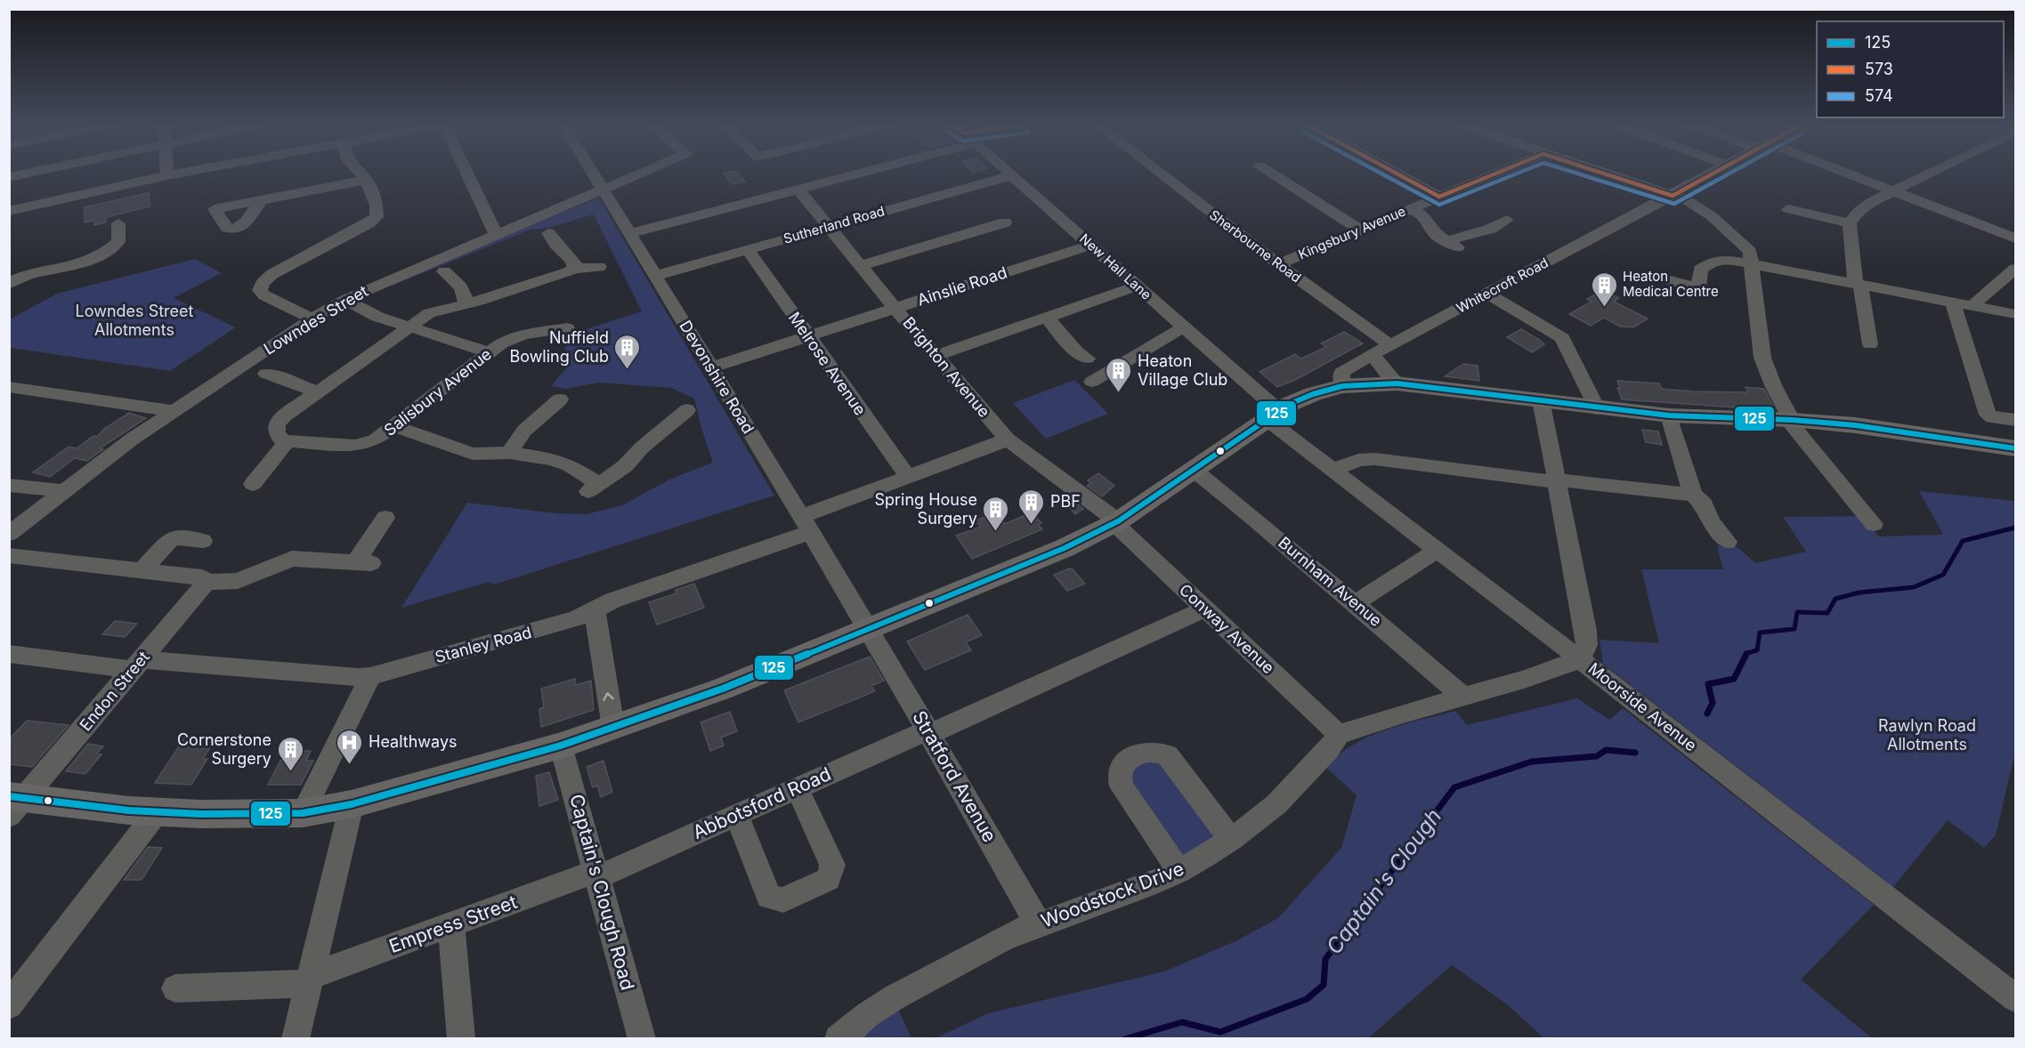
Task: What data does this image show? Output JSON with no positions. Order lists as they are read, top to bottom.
{
  "streets": {
    "street": [
      "Sutherland Road",
      "Kingsbury Avenue",
      "Sherbourne Road",
      "New Hall Lane",
      "Whitecroft Road",
      "Ainslie Road",
      "Lowndes Street",
      "Melrose Avenue",
      "Brighton Avenue",
      "Devonshire Road",
      "Salisbury Avenue",
      "Burnham Avenue",
      "Conway Avenue",
      "Stanley Road",
      "Endon Street",
      "Moorside Avenue",
      "Stratford Avenue",
      "Abbotsford Road",
      "Captain's Clough Road",
      "Woodstock Drive",
      "Empress Street"
    ]
  },
  "crossings": [
    ["Sutherland Road", "New Hall Lane"],
    ["Sutherland Road", "Melrose Avenue"],
    ["Sutherland Road", "Brighton Avenue"],
    ["Sutherland Road", "Devonshire Road"],
    ["Kingsbury Avenue", "Sherbourne Road"],
    ["Sherbourne Road", "Whitecroft Road"],
    ["New Hall Lane", "Ainslie Road"],
    ["New Hall Lane", "Moorside Avenue"],
    ["Ainslie Road", "Melrose Avenue"],
    ["Ainslie Road", "Brighton Avenue"],
    ["Ainslie Road", "Devonshire Road"],
    ["Lowndes Street", "Devonshire Road"],
    ["Melrose Avenue", "Stanley Road"],
    ["Brighton Avenue", "Conway Avenue"],
    ["Brighton Avenue", "Stanley Road"],
    ["Devonshire Road", "Stanley Road"],
    ["Devonshire Road", "Stratford Avenue"],
    ["Conway Avenue", "Abbotsford Road"],
    ["Conway Avenue", "Woodstock Drive"],
    ["Stanley Road", "Endon Street"],
    ["Stratford Avenue", "Abbotsford Road"],
    ["Stratford Avenue", "Woodstock Drive"],
    ["Abbotsford Road", "Captain's Clough Road"],
    ["Abbotsford Road", "Empress Street"],
    ["Captain's Clough Road", "Empress Street"]
  ],
  "water": ["Captain's Clough"],
  "parks": ["Lowndes Street Allotments", "Rawlyn Road Allotments"],
  "places": {
    "building": [
      "Heaton Medical Centre",
      "Nuffield Bowling Club",
      "Heaton Village Club",
      "PBF",
      "Spring House Surgery",
      "Cornerstone Surgery"
    ],
    "hospital": ["Healthways"]
  },
  "lines": ["transit line 573", "transit line 574", "transit line 125"],
  "legend": ["125", "573", "574"]
}
